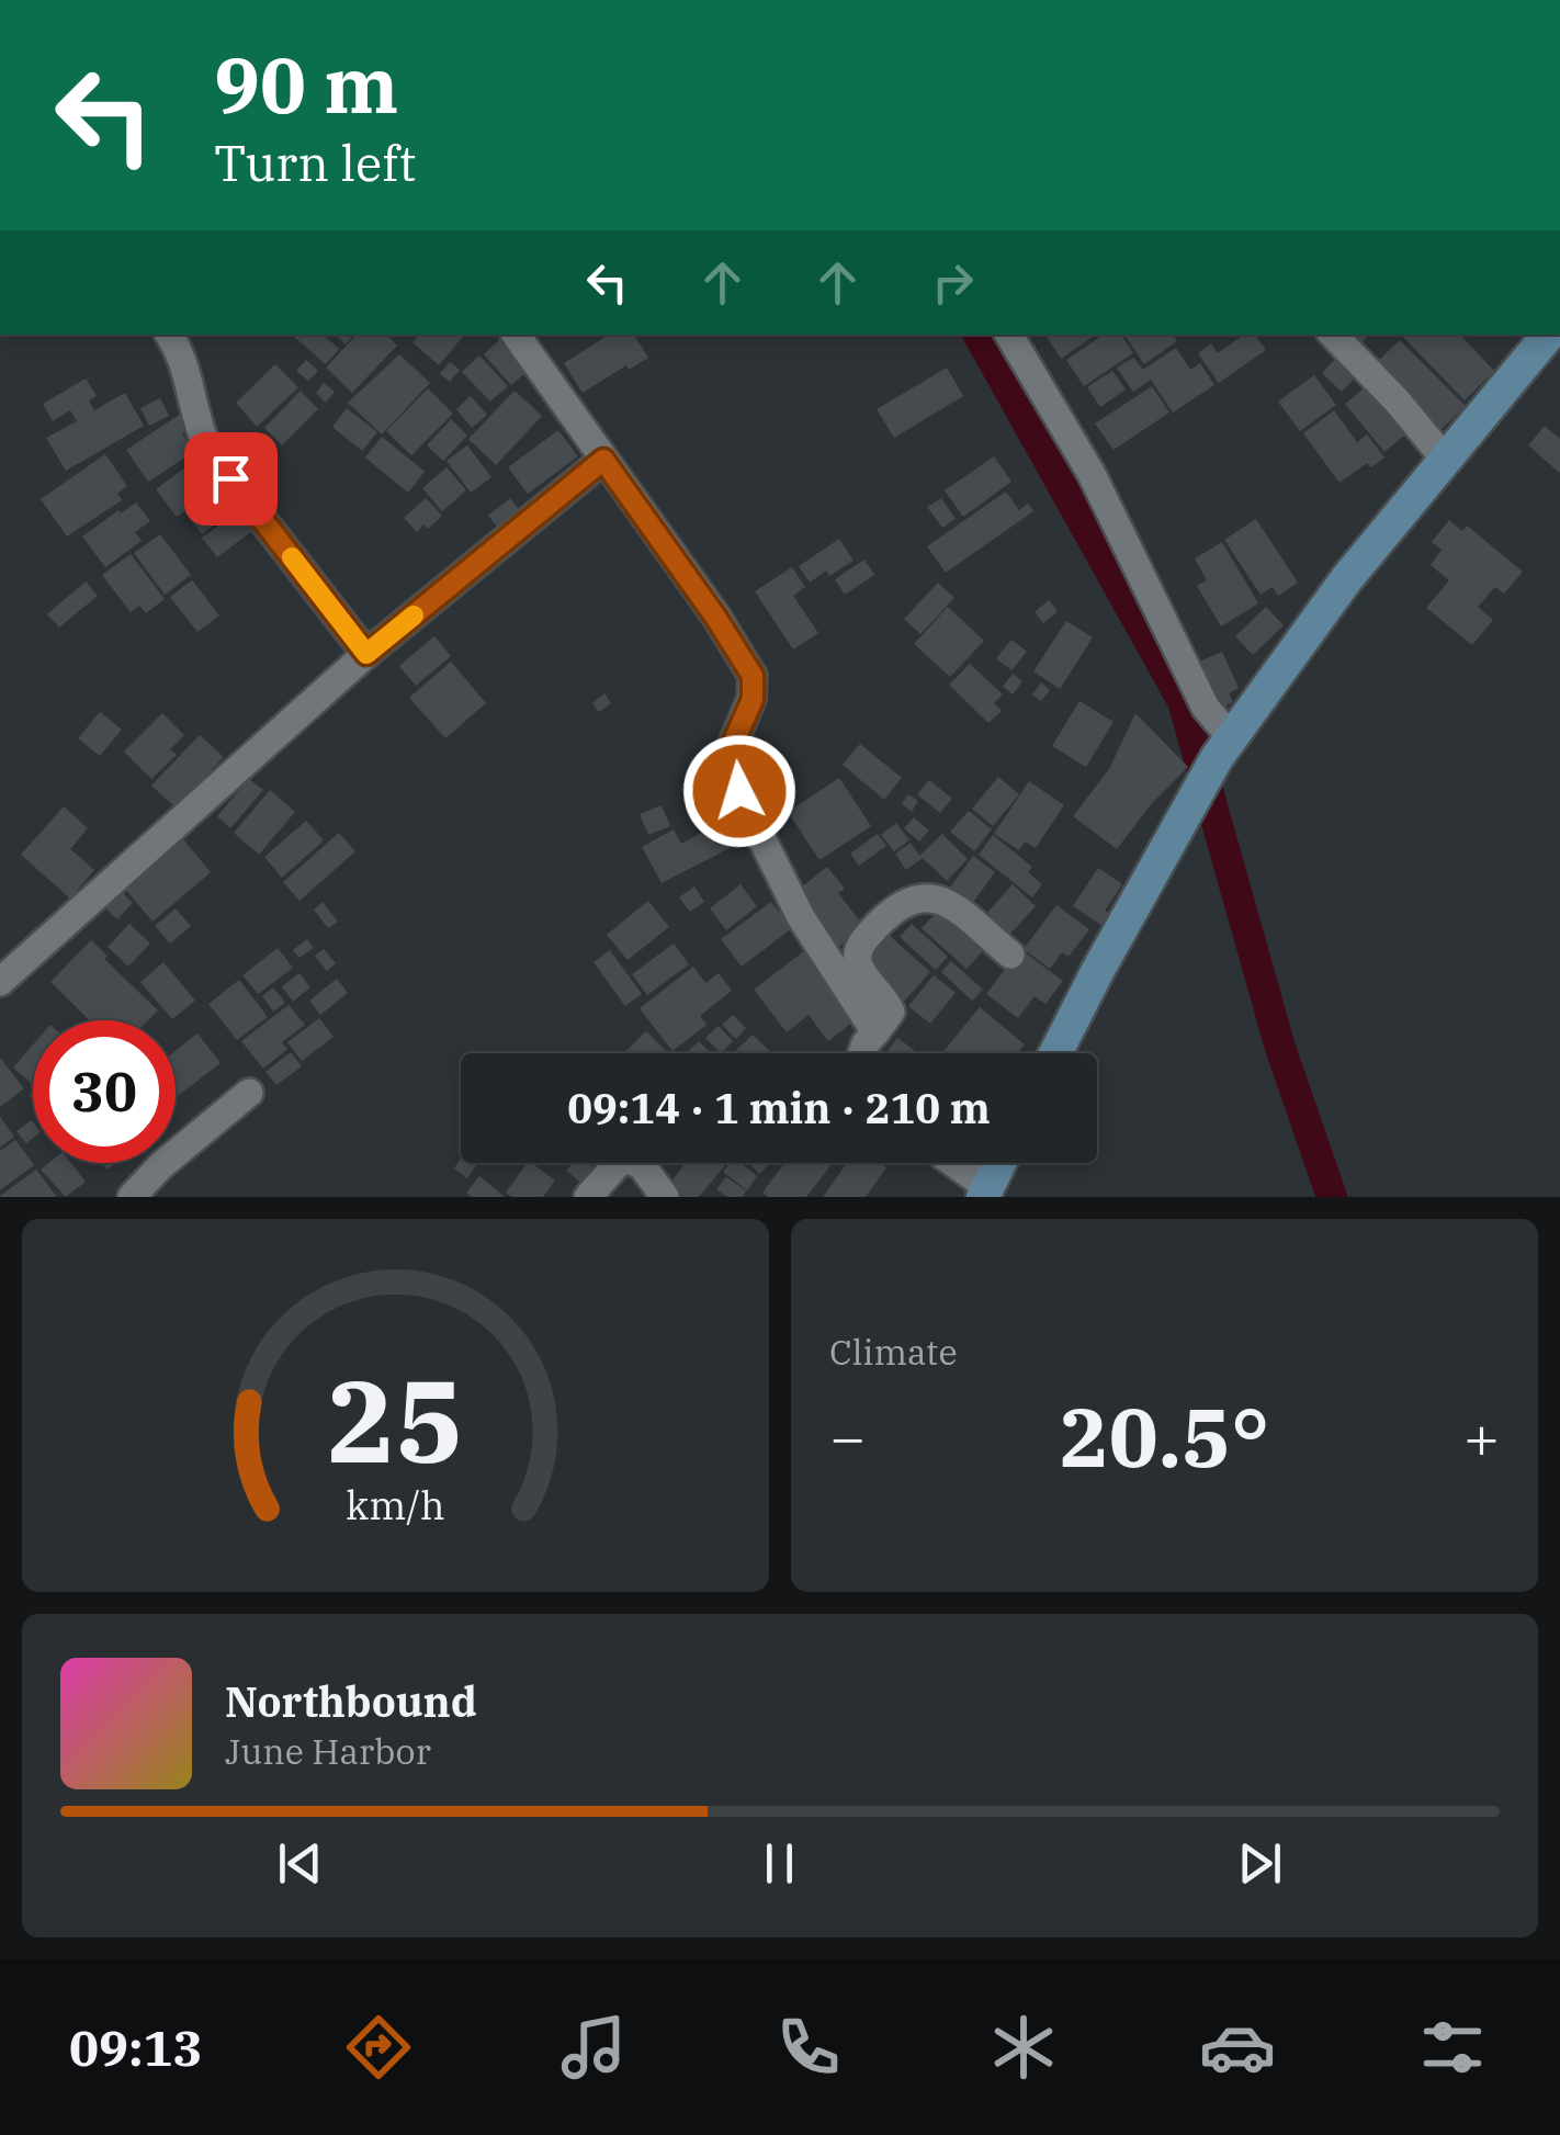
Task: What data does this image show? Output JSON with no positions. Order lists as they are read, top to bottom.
{
  "page": {
    "turn": ["90 m", "Turn left"],
    "limit": "30",
    "trip": "09:14 · 1 min · 210 m",
    "tile": "Climate",
    "heat": ["−", "20.5°", "+"],
    "song": ["Northbound", "June Harbor"],
    "tabs": "09:13",
    "gauge": ["25", "km/h"]
  }
}
